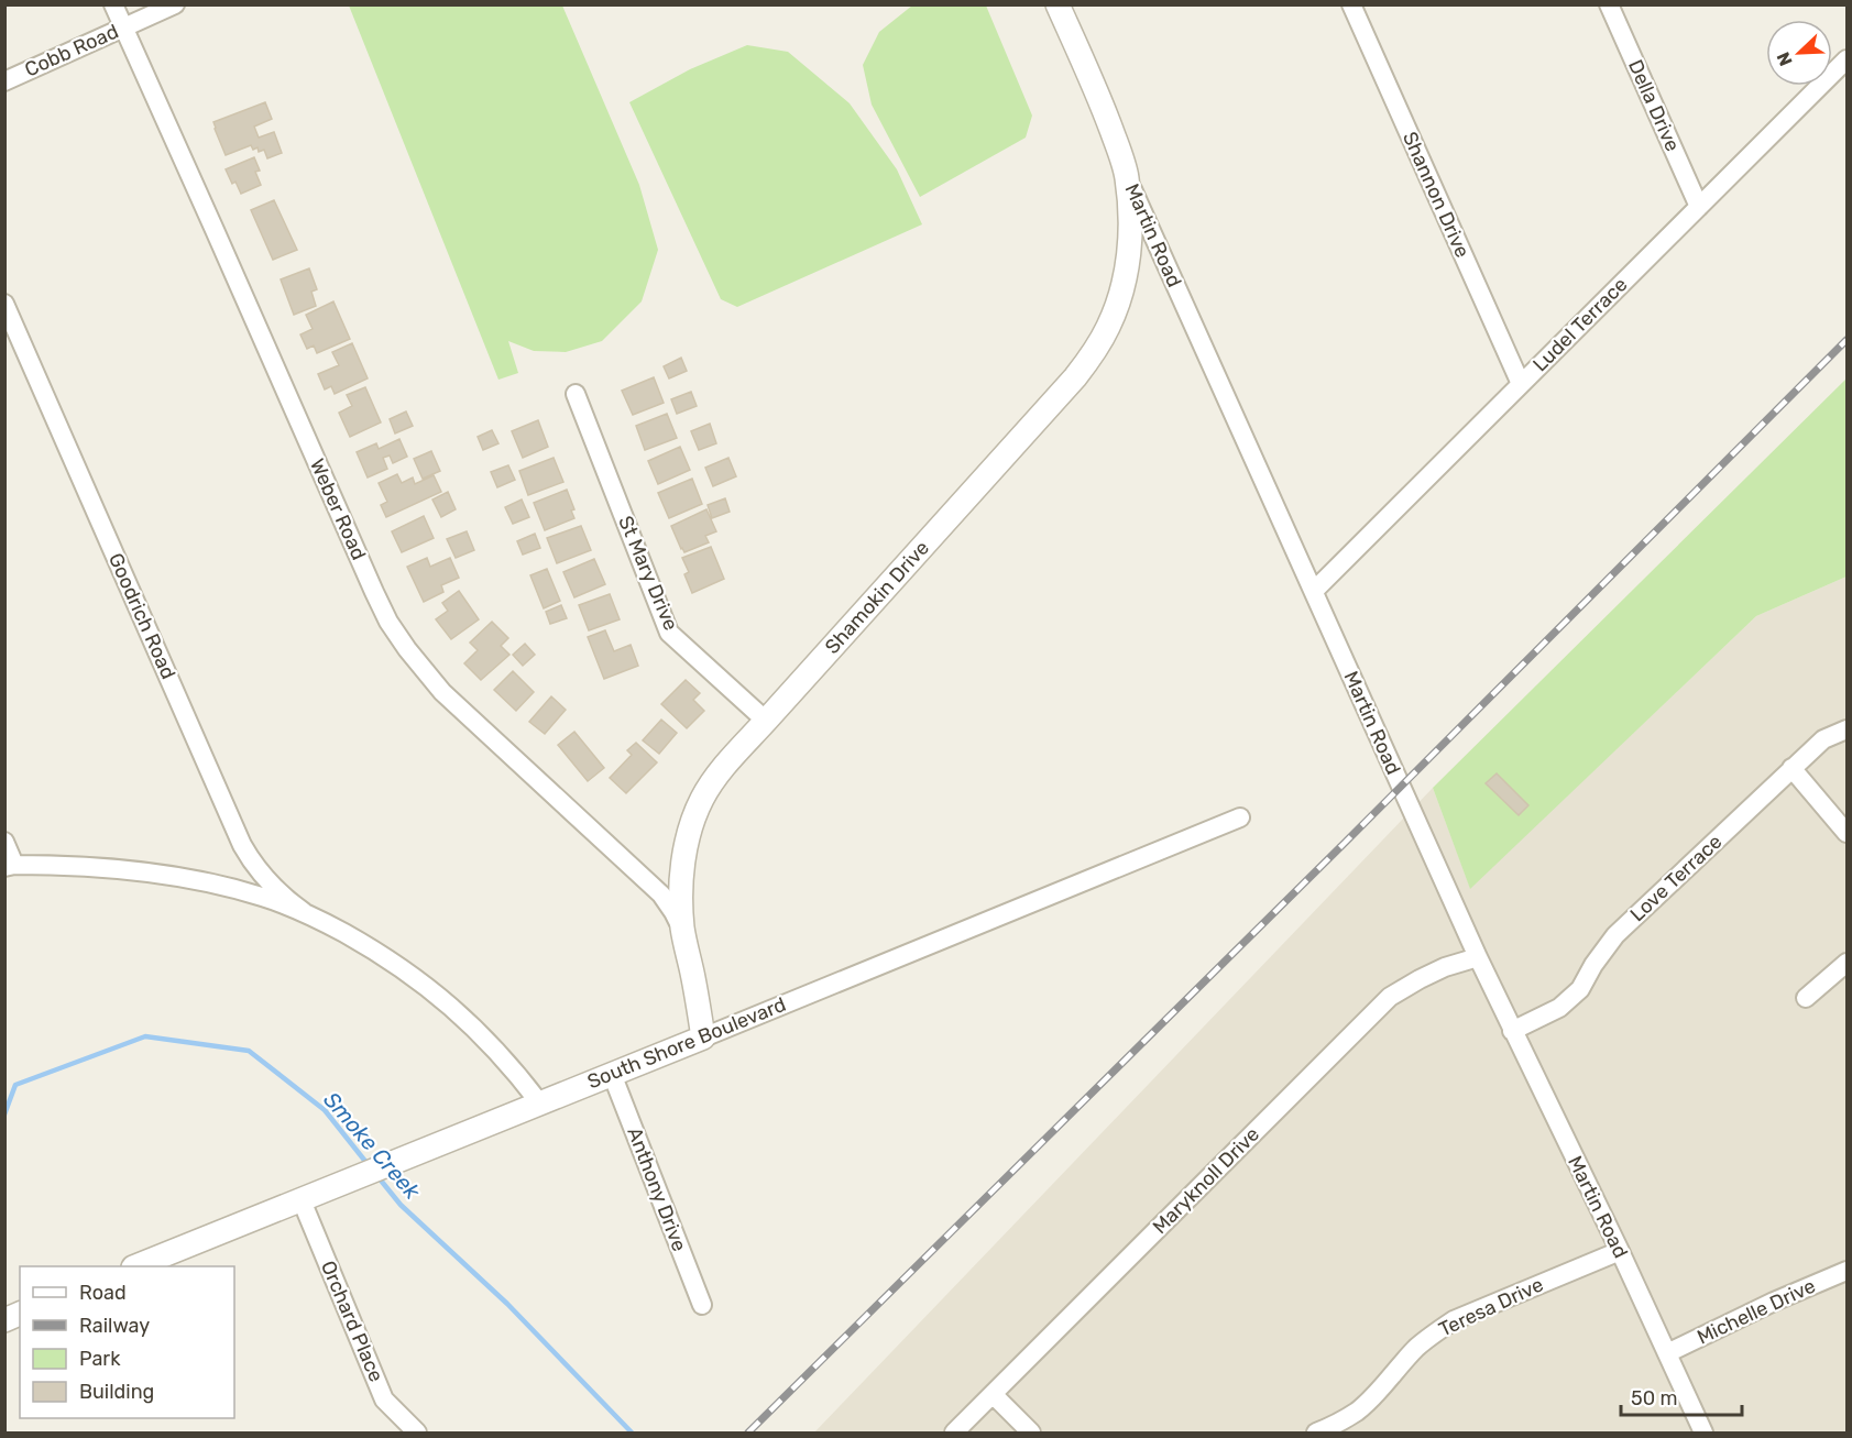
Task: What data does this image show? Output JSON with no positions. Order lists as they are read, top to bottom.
{
  "streets": {
    "street": [
      "Cobb Road",
      "Della Drive",
      "Shannon Drive",
      "Martin Road",
      "Ludel Terrace",
      "Weber Road",
      "St Mary Drive",
      "Shamokin Drive",
      "Goodrich Road",
      "Love Terrace",
      "South Shore Boulevard",
      "Maryknoll Drive",
      "Anthony Drive",
      "Teresa Drive",
      "Michelle Drive",
      "Orchard Place"
    ]
  },
  "crossings": [
    ["Cobb Road", "Weber Road"],
    ["Della Drive", "Ludel Terrace"],
    ["Shannon Drive", "Ludel Terrace"],
    ["Martin Road", "Ludel Terrace"],
    ["Martin Road", "Shamokin Drive"],
    ["Martin Road", "Love Terrace"],
    ["Martin Road", "Maryknoll Drive"],
    ["Martin Road", "Teresa Drive"],
    ["Martin Road", "Michelle Drive"],
    ["Weber Road", "Shamokin Drive"],
    ["St Mary Drive", "Shamokin Drive"],
    ["Shamokin Drive", "South Shore Boulevard"],
    ["South Shore Boulevard", "Anthony Drive"],
    ["South Shore Boulevard", "Orchard Place"]
  ],
  "water": ["Smoke Creek"],
  "legend": [
    "Road",
    "Railway",
    "Park",
    "Building"
  ],
  "scale_bar": "50 m",
  "north": "bottom left"
}
